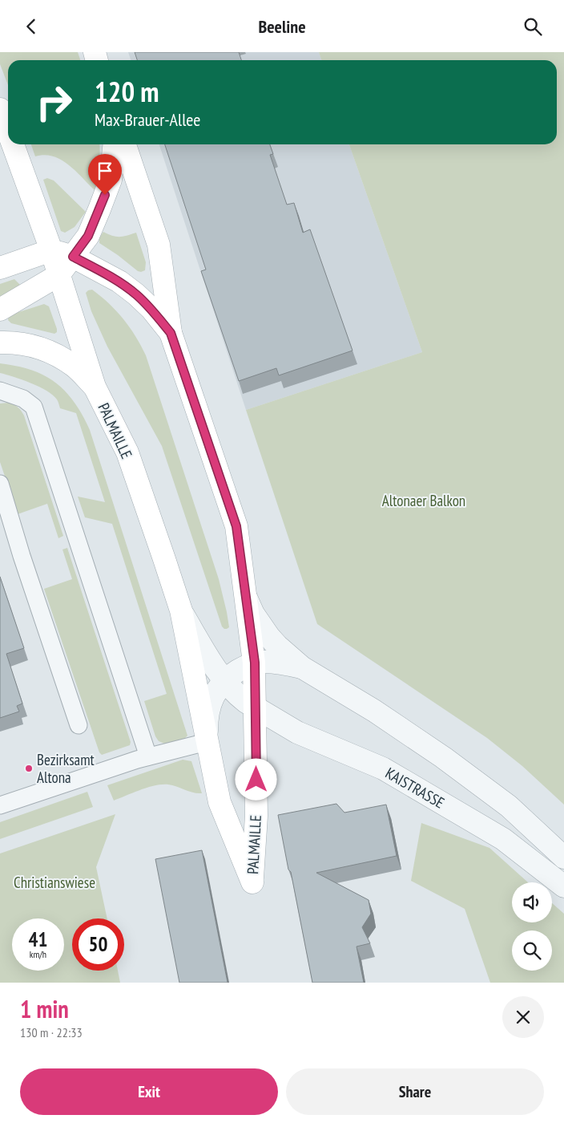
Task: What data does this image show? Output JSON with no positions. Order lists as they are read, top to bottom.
{
  "streets": {
    "main road": ["PALMAILLE"],
    "street": ["KAISTRASSE"]
  },
  "crossings": [
    ["PALMAILLE", "KAISTRASSE"]
  ],
  "parks": ["Altonaer Balkon", "Christianswiese"],
  "places": ["Bezirksamt Altona"],
  "page": {
    "header": "Beeline",
    "turn": ["120 m", "Max-Brauer-Allee"],
    "speed": "41 km/h",
    "limit": "50",
    "heading": ["1 min", "130 m · 22:33"],
    "buttons": ["Exit", "Share"]
  }
}
